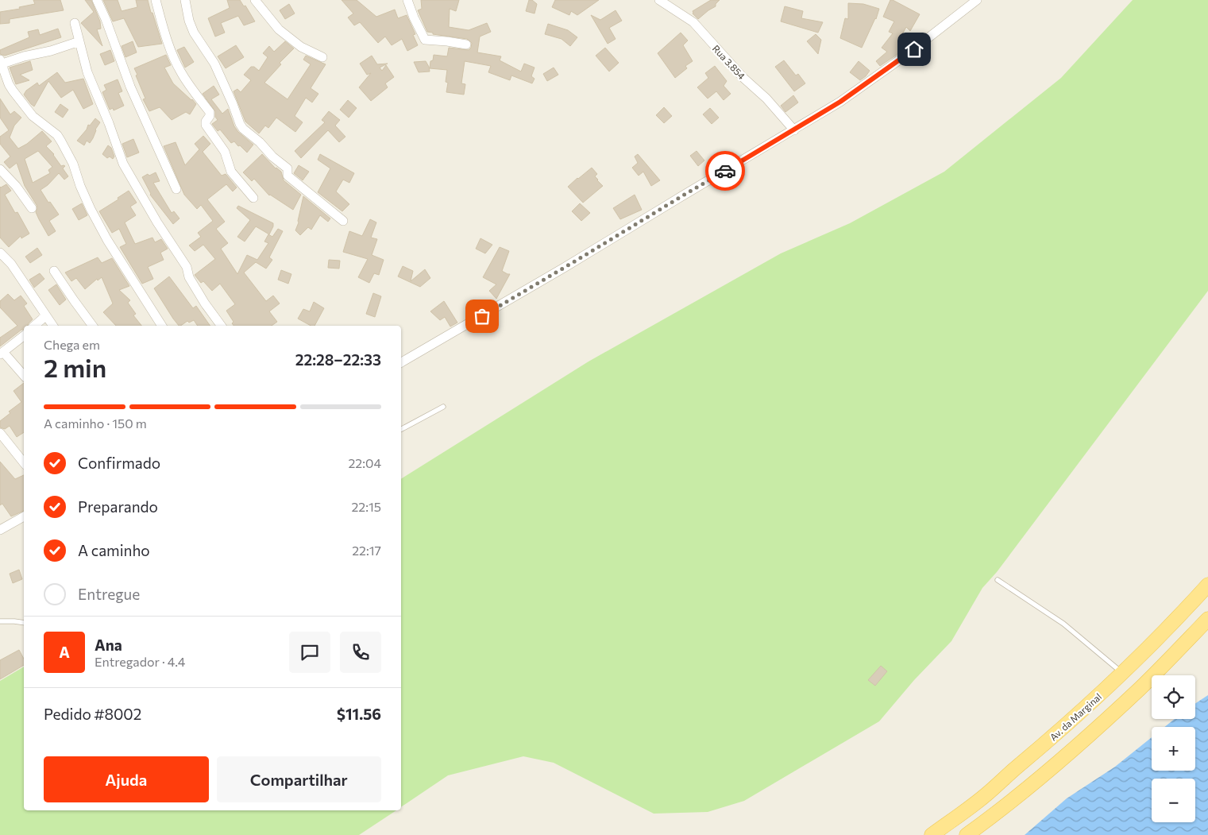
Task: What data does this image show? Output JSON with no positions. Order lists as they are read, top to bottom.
{
  "streets": {
    "main road": ["Av. da Marginal"],
    "street": ["Rua 3.854"]
  },
  "page": {
    "heading": ["2 min", "Chega em", "22:28–22:33"],
    "panel": [
      "Ana",
      "Entregador · 4.4",
      "Pedido #8002",
      "$11.56"
    ],
    "bar": "A caminho · 150 m",
    "list": [
      ["Confirmado", "22:04"],
      ["Preparando", "22:15"],
      ["A caminho", "22:17"],
      "Entregue"
    ],
    "round": "A",
    "map_buttons": ["+", "−"],
    "buttons": ["Ajuda", "Compartilhar"]
  }
}
